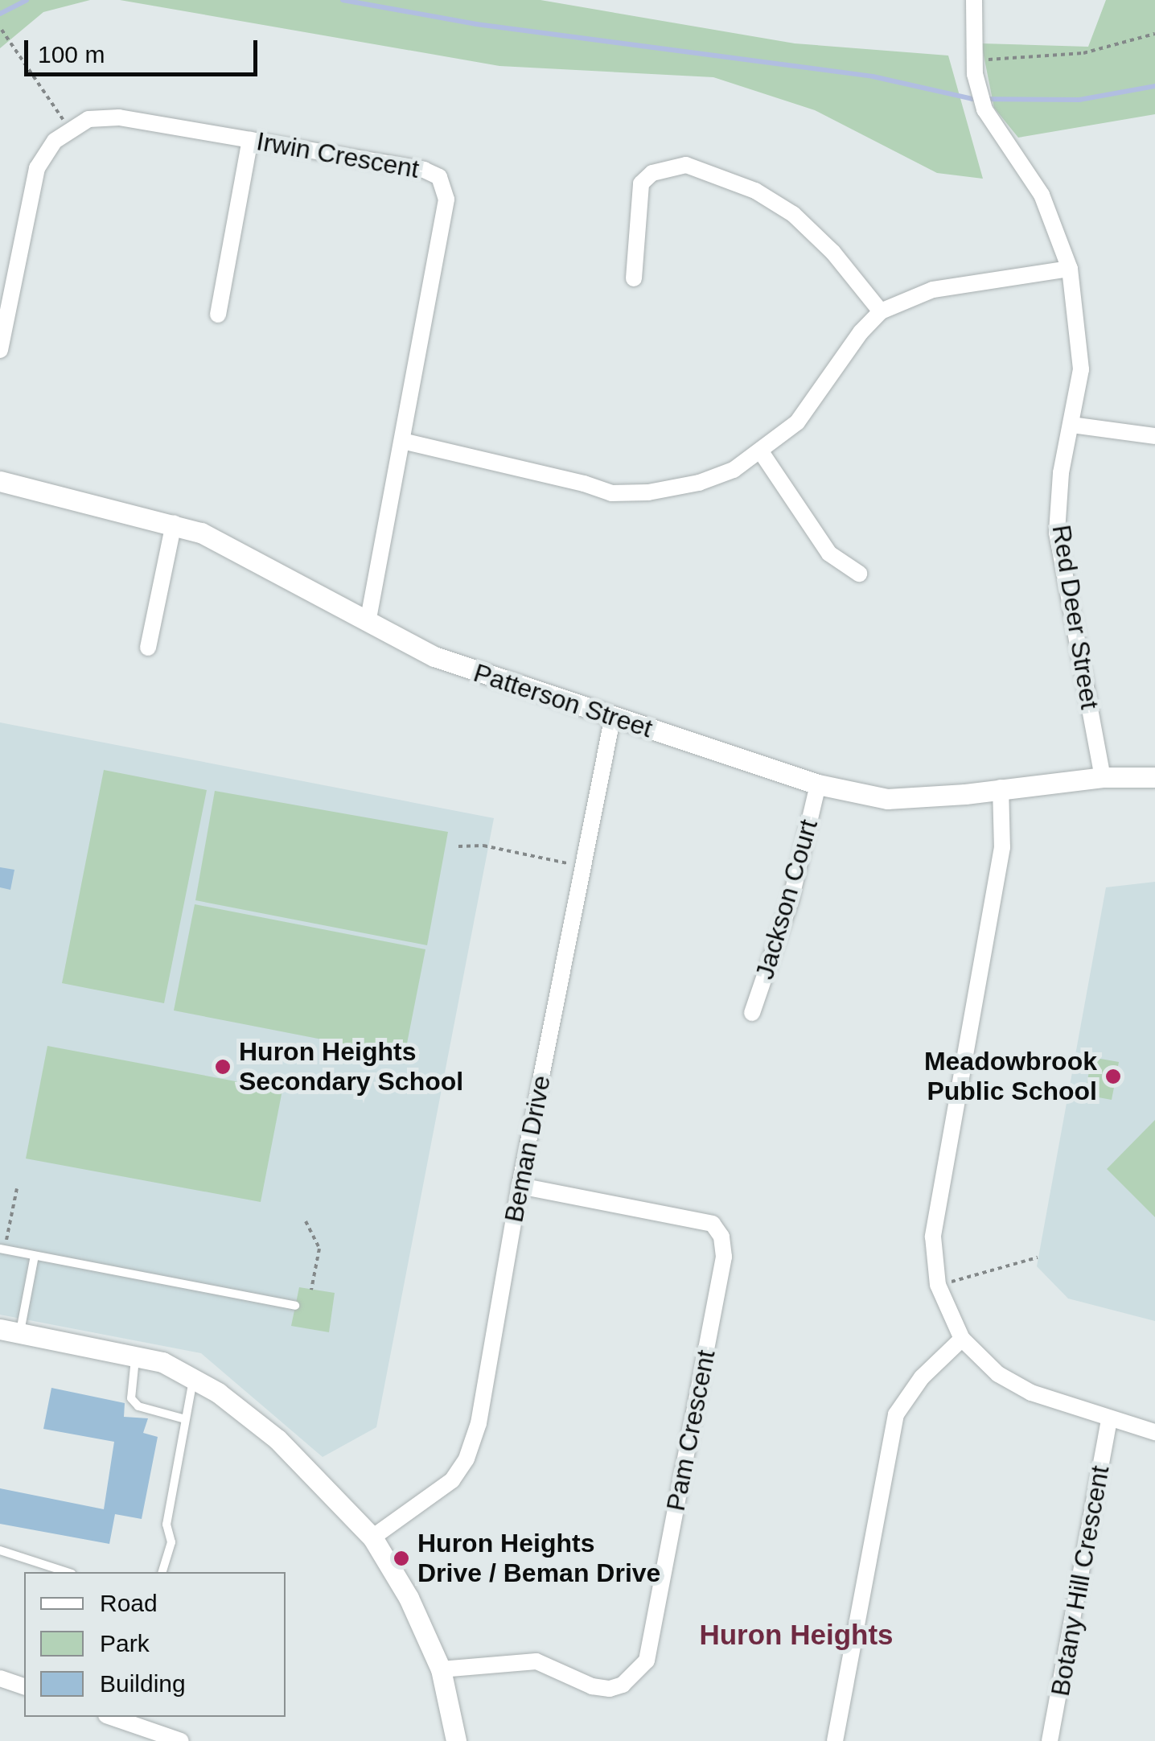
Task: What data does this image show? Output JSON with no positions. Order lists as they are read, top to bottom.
{
  "streets": {
    "street": [
      "Irwin Crescent",
      "Red Deer Street",
      "Patterson Street",
      "Jackson Court",
      "Beman Drive",
      "Pam Crescent",
      "Botany Hill Crescent"
    ]
  },
  "crossings": [
    ["Irwin Crescent", "Patterson Street"],
    ["Red Deer Street", "Patterson Street"],
    ["Patterson Street", "Jackson Court"],
    ["Patterson Street", "Beman Drive"],
    ["Beman Drive", "Pam Crescent"]
  ],
  "districts": ["Huron Heights"],
  "places": ["Huron Heights Secondary School", "Meadowbrook Public School", "Huron Heights Drive / Beman Drive"],
  "legend": ["Road", "Park", "Building"],
  "scale_bar": "100 m"
}
